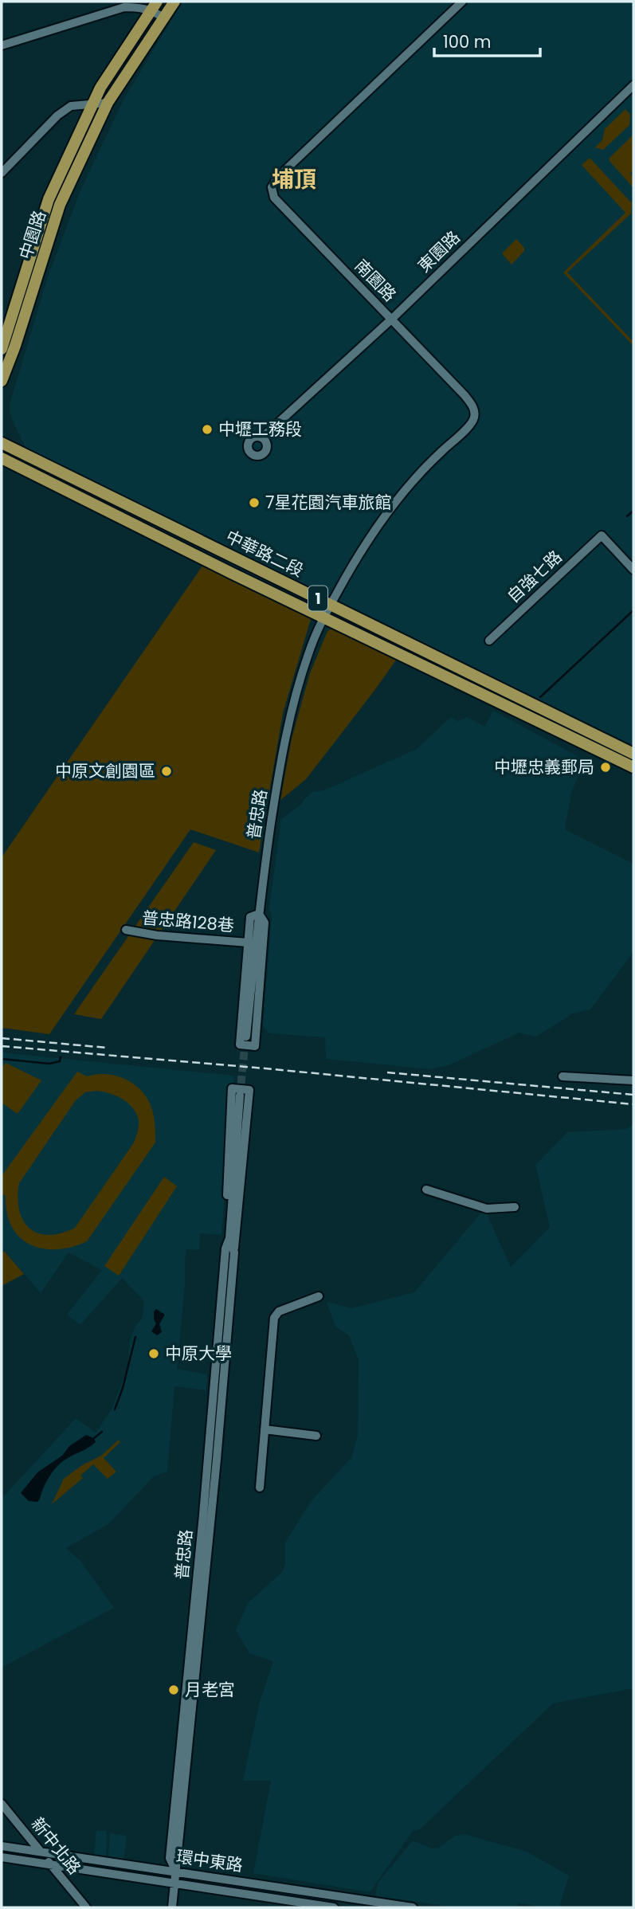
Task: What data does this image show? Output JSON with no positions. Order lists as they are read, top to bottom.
{
  "streets": {
    "main road": ["中園路", "中華路二段", "1"],
    "street": [
      "東園路",
      "南園路",
      "自強七路",
      "普忠路",
      "普忠路128巷",
      "新中北路",
      "環中東路"
    ]
  },
  "crossings": [
    ["東園路", "南園路"],
    ["南園路", "中華路二段"],
    ["南園路", "普忠路"],
    ["中華路二段", "普忠路"],
    ["普忠路", "環中東路"],
    ["新中北路", "環中東路"]
  ],
  "districts": ["埔頂"],
  "places": [
    "中壢工務段",
    "7星花園汽車旅館",
    "中壢忠義郵局",
    "中原文創園區",
    "中原大學",
    "月老宮"
  ],
  "scale_bar": "100 m"
}
